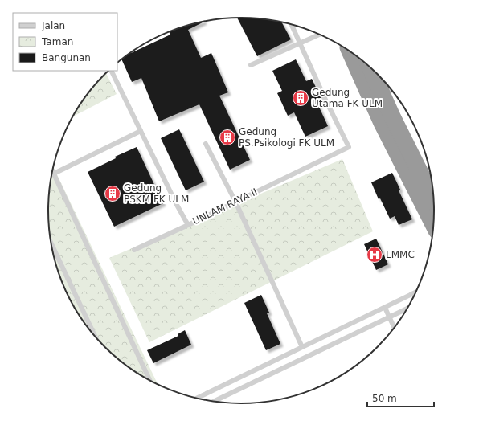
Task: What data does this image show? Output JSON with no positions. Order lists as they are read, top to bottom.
{
  "streets": {
    "lane": ["UNLAM RAYA II"]
  },
  "places": {
    "building": ["Gedung Utama FK ULM", "Gedung PS.Psikologi FK ULM", "Gedung PSKM FK ULM"],
    "hospital": ["LMMC"]
  },
  "legend": ["Jalan", "Taman", "Bangunan"],
  "scale_bar": "50 m"
}
